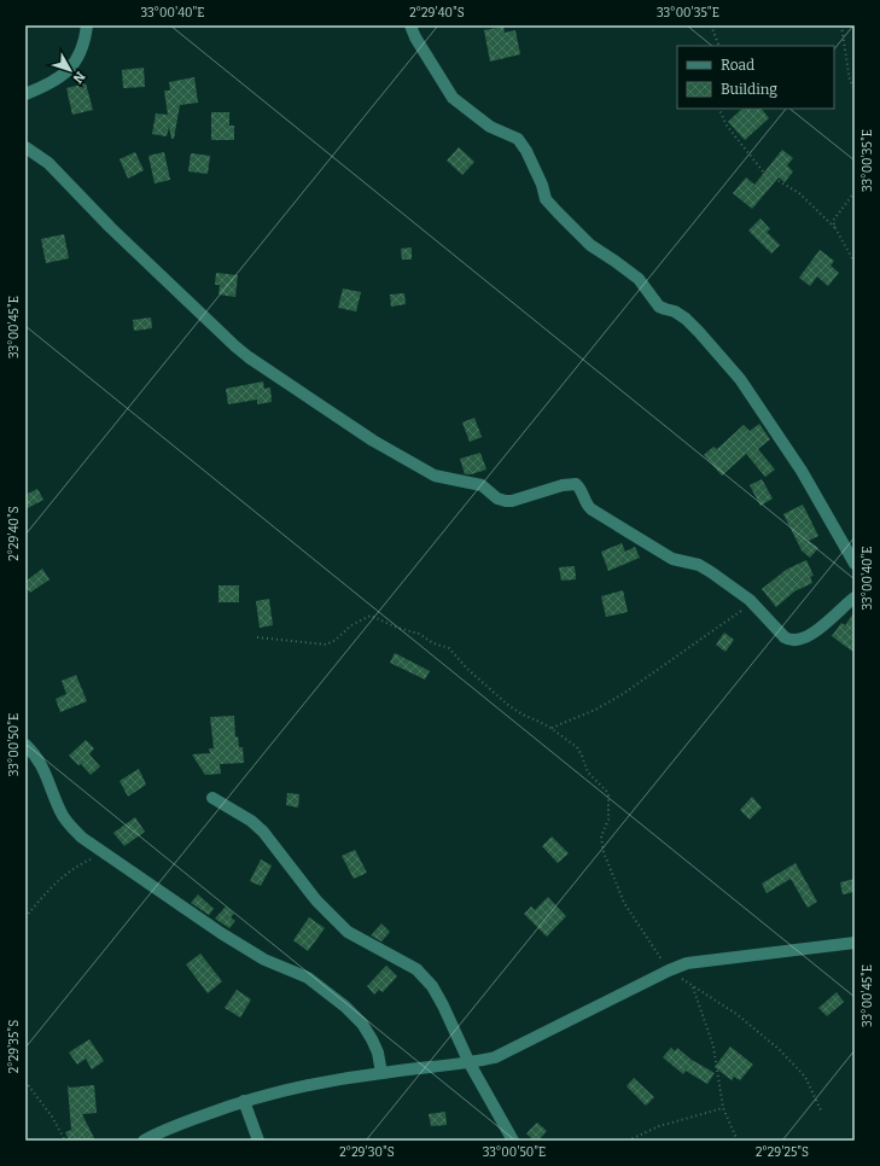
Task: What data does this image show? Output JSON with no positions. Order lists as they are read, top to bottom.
{
  "legend": ["Road", "Building"],
  "north": "bottom right",
  "coordinates": [
    "33°00'40\"E",
    "2°29'40\"S",
    "33°00'35\"E",
    "33°00'45\"E",
    "33°00'50\"E",
    "2°29'35\"S",
    "2°29'30\"S",
    "2°29'25\"S"
  ]
}
